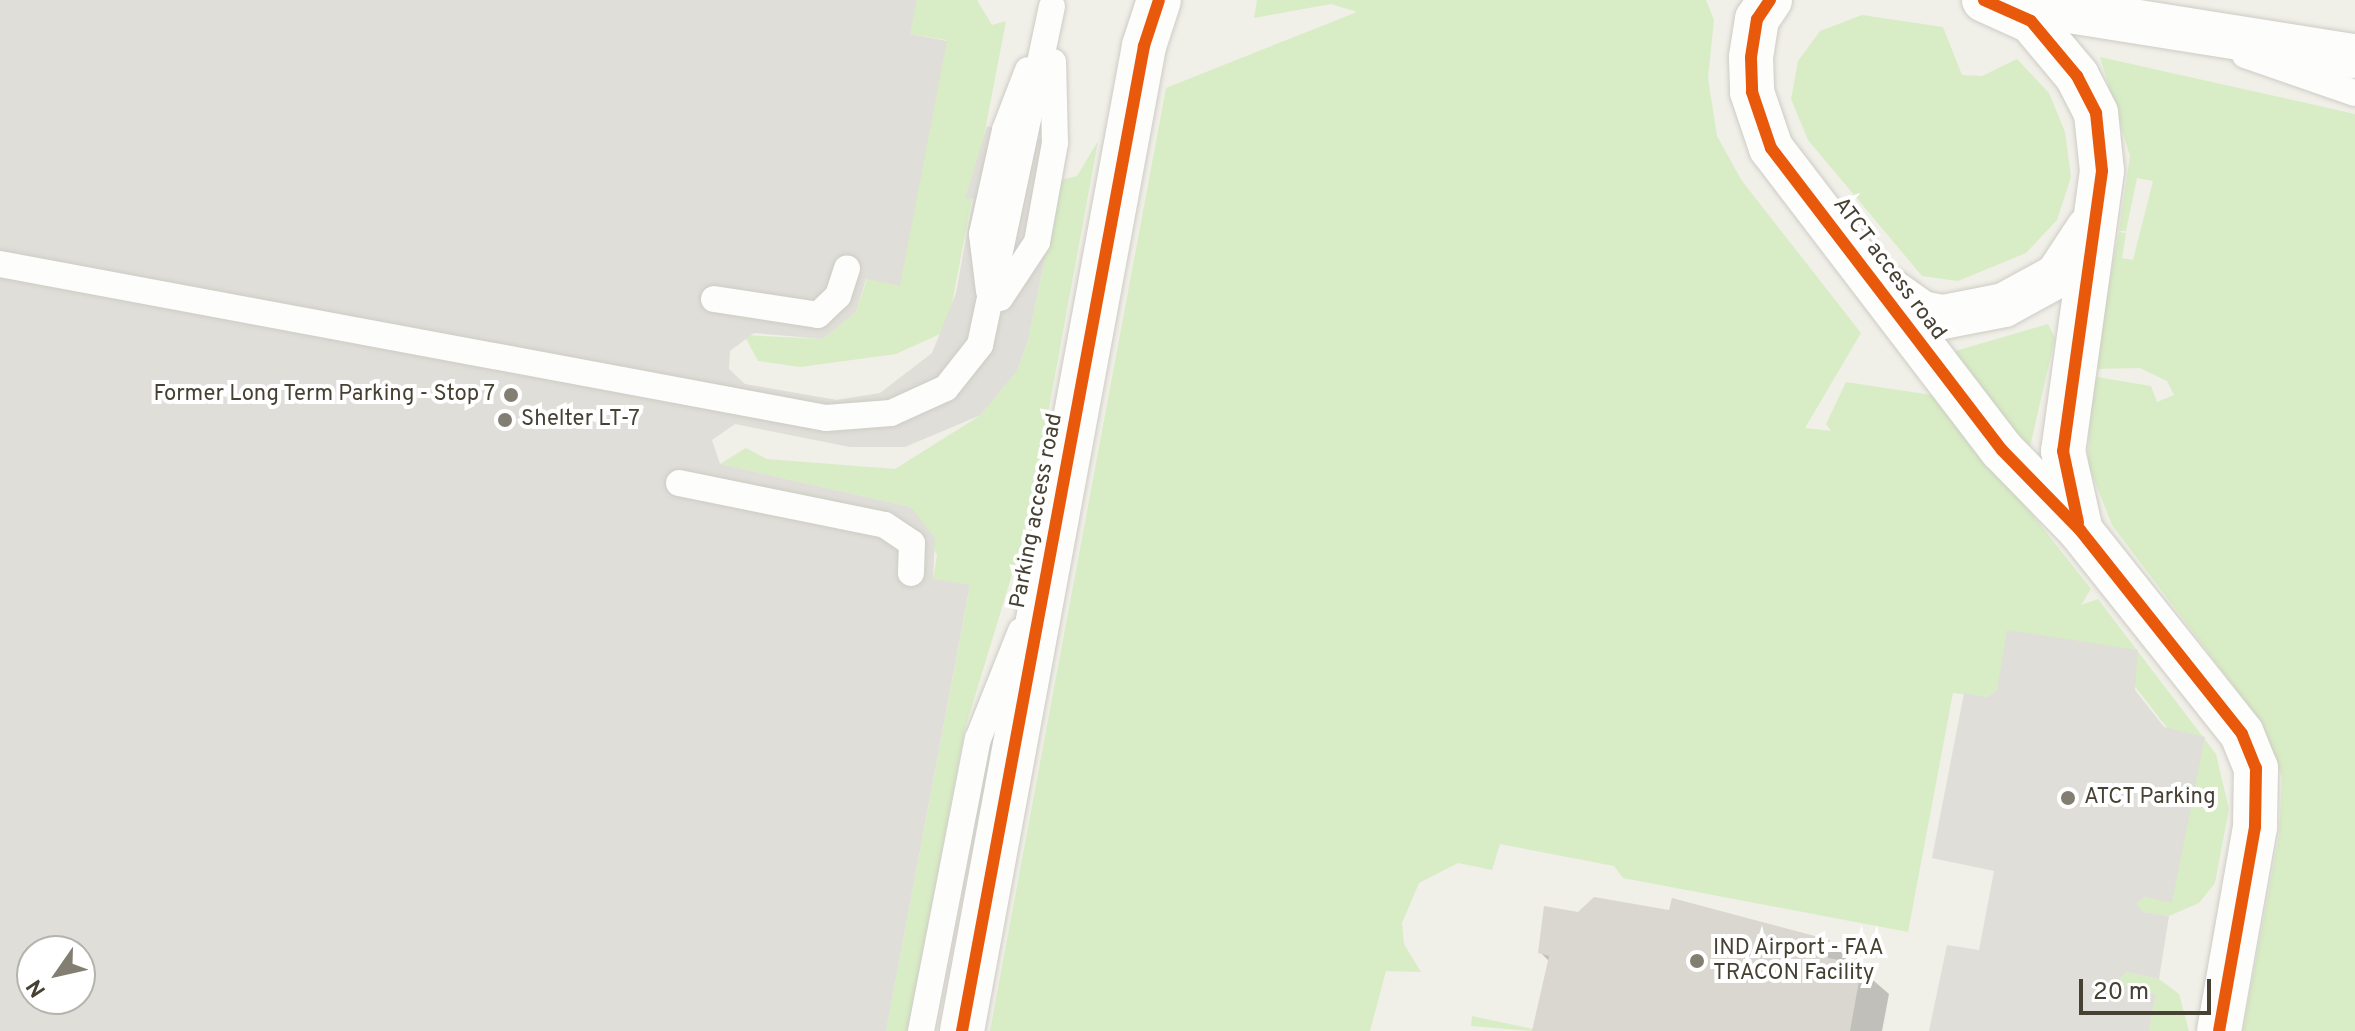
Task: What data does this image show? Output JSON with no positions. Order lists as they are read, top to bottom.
{
  "streets": {
    "street": ["ATCT access road", "Parking access road"]
  },
  "places": [
    "Former Long Term Parking - Stop 7",
    "Shelter LT-7",
    "ATCT Parking",
    "IND Airport - FAA TRACON Facility"
  ],
  "scale_bar": "20 m",
  "north": "bottom left"
}
